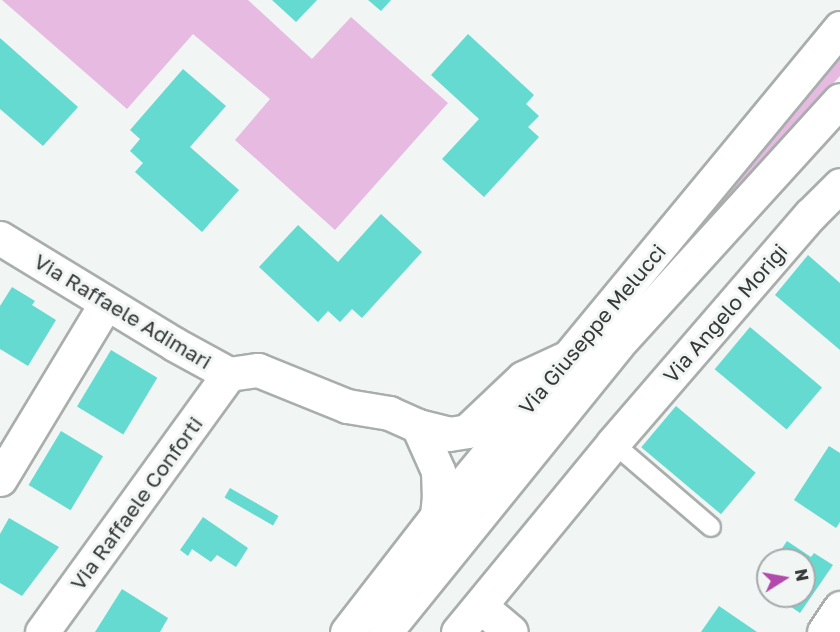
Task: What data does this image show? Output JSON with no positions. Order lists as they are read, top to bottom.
{
  "streets": {
    "street": [
      "Via Raffaele Adimari",
      "Via Angelo Morigi",
      "Via Giuseppe Melucci",
      "Via Raffaele Conforti"
    ]
  },
  "crossings": [
    ["Via Raffaele Adimari", "Via Giuseppe Melucci"],
    ["Via Raffaele Adimari", "Via Raffaele Conforti"]
  ],
  "north": "right"
}
